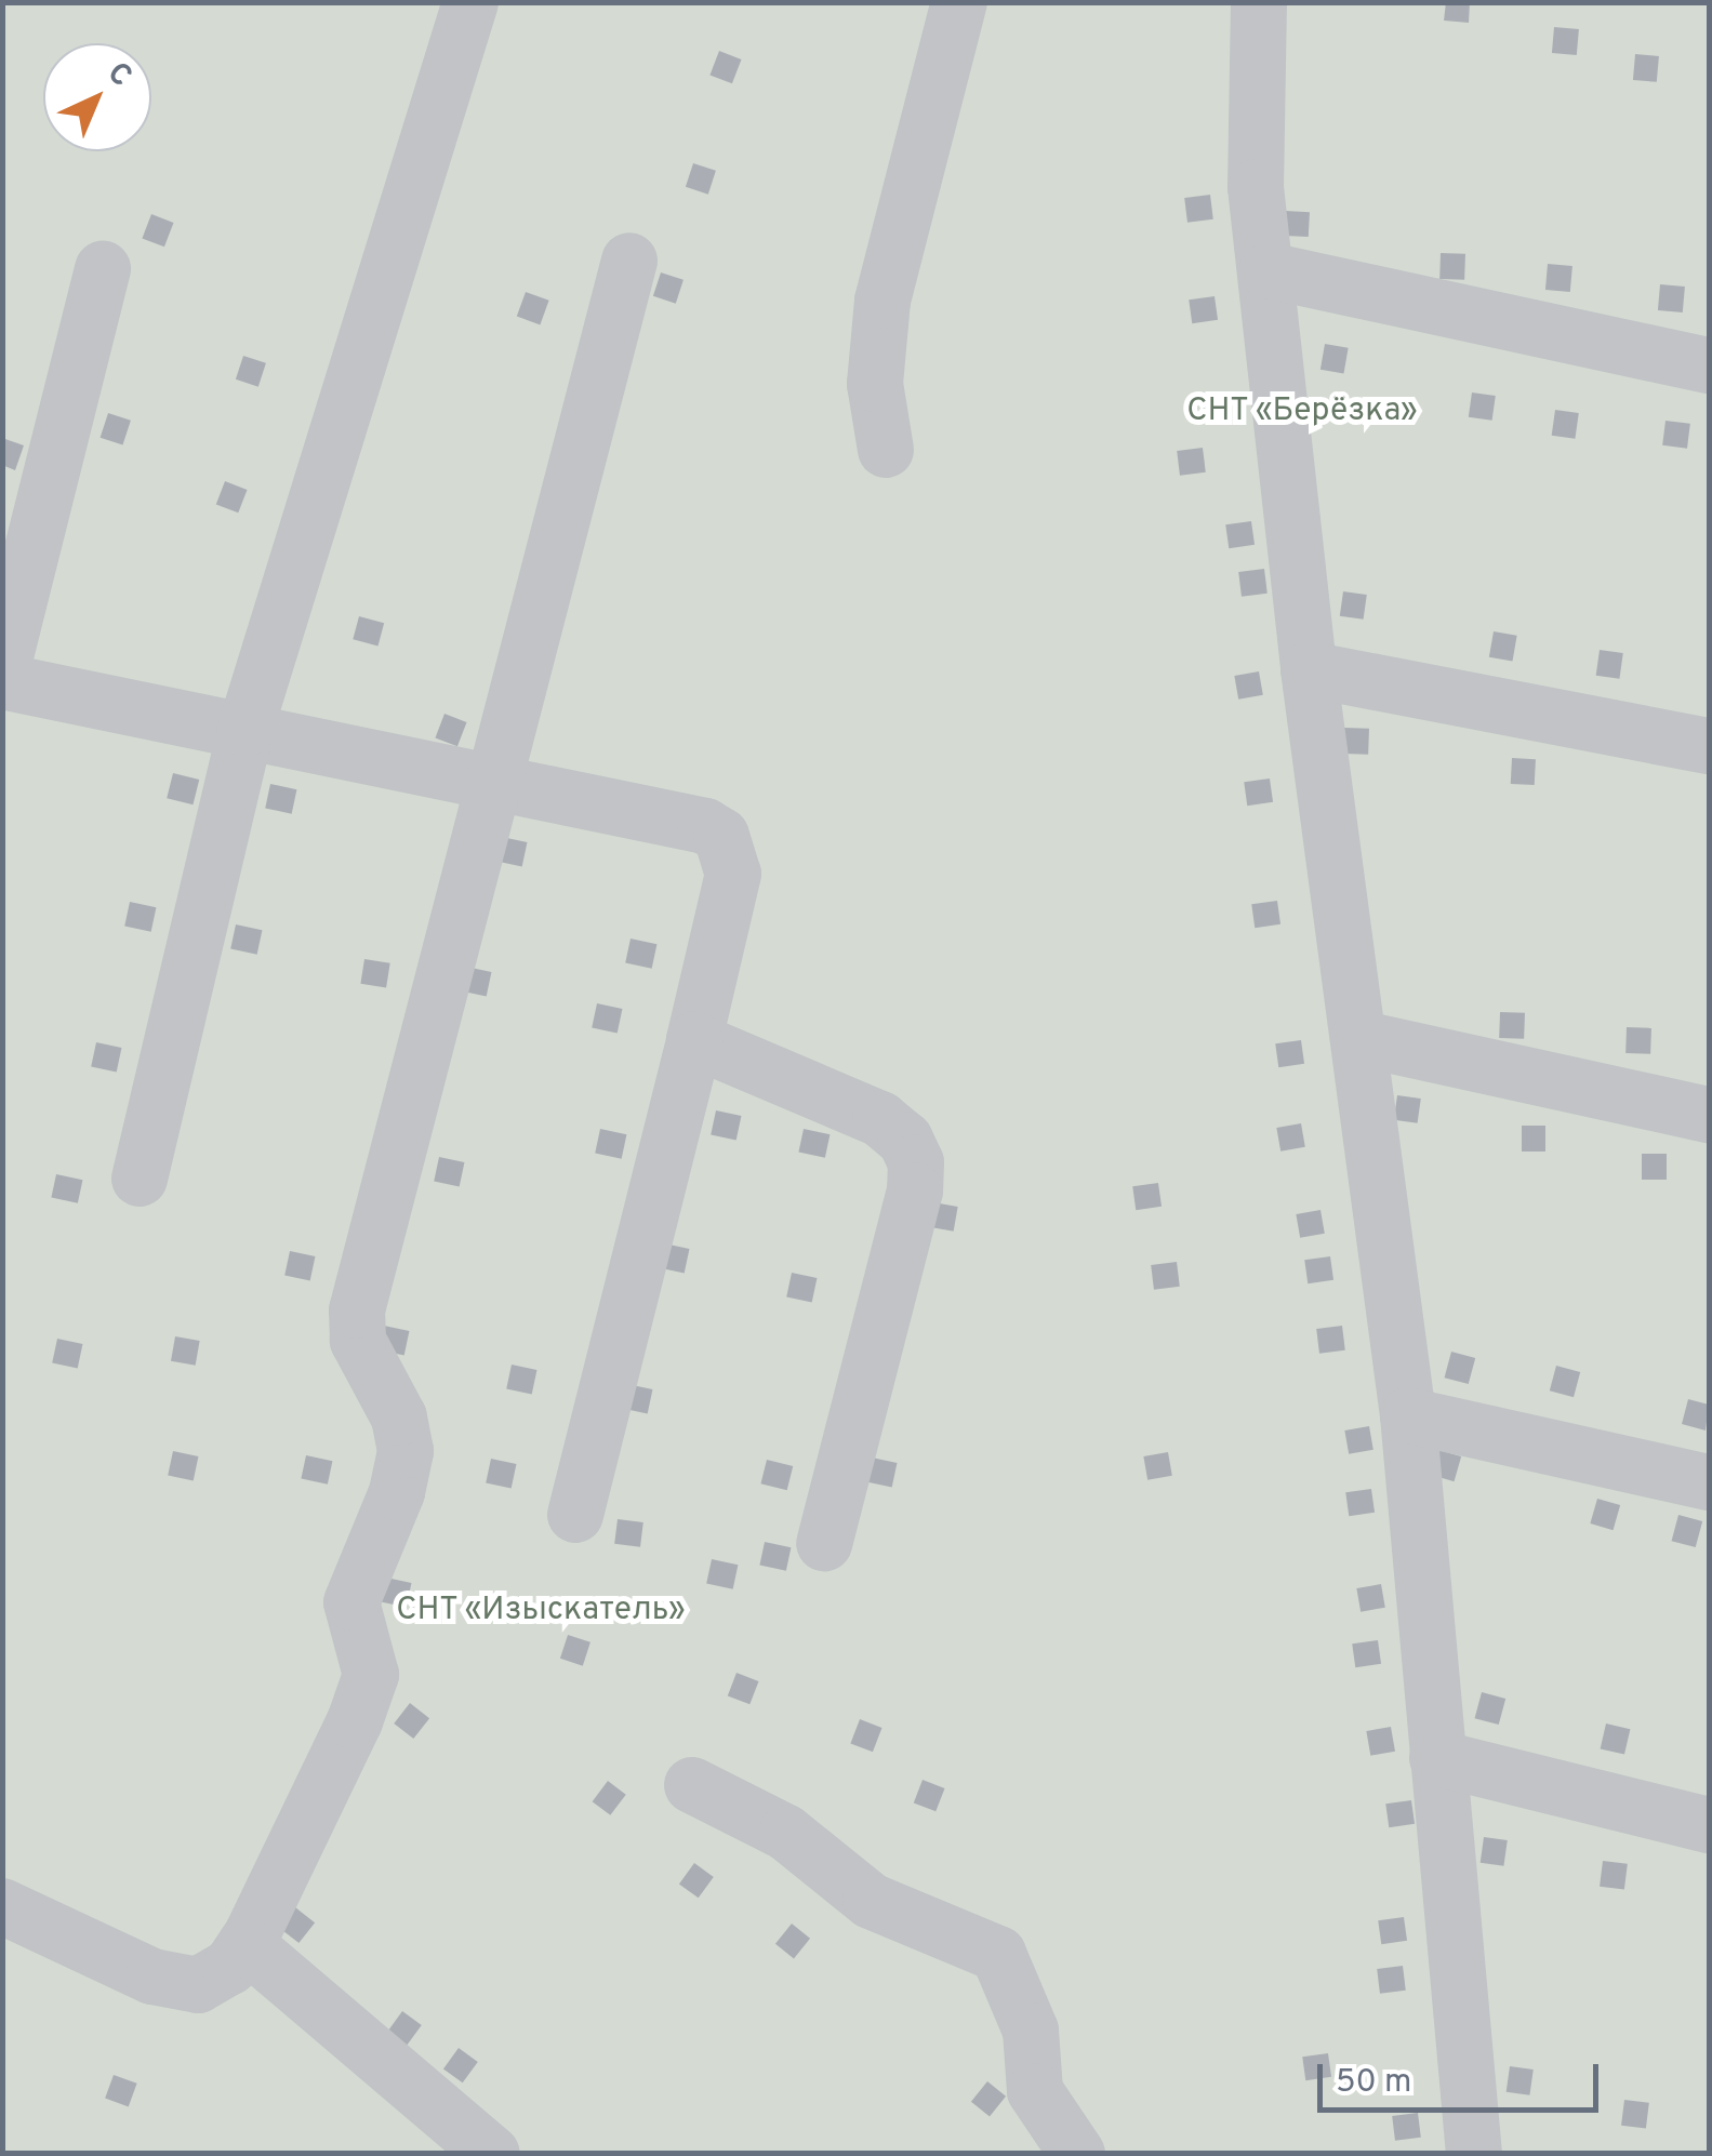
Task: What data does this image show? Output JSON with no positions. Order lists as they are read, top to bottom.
{
  "parks": ["СНТ «Берёзка»", "СНТ «Изыскатель»"],
  "scale_bar": "50 m",
  "north": "top right"
}
